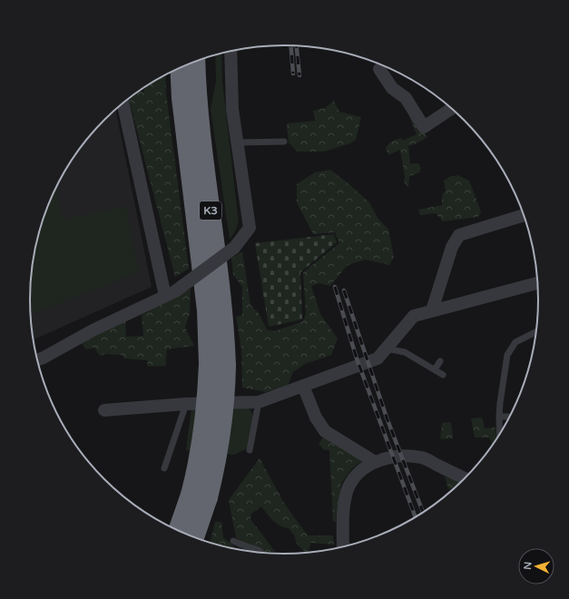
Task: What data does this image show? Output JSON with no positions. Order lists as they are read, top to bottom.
{
  "streets": {
    "highway": ["K3"]
  },
  "north": "left"
}
